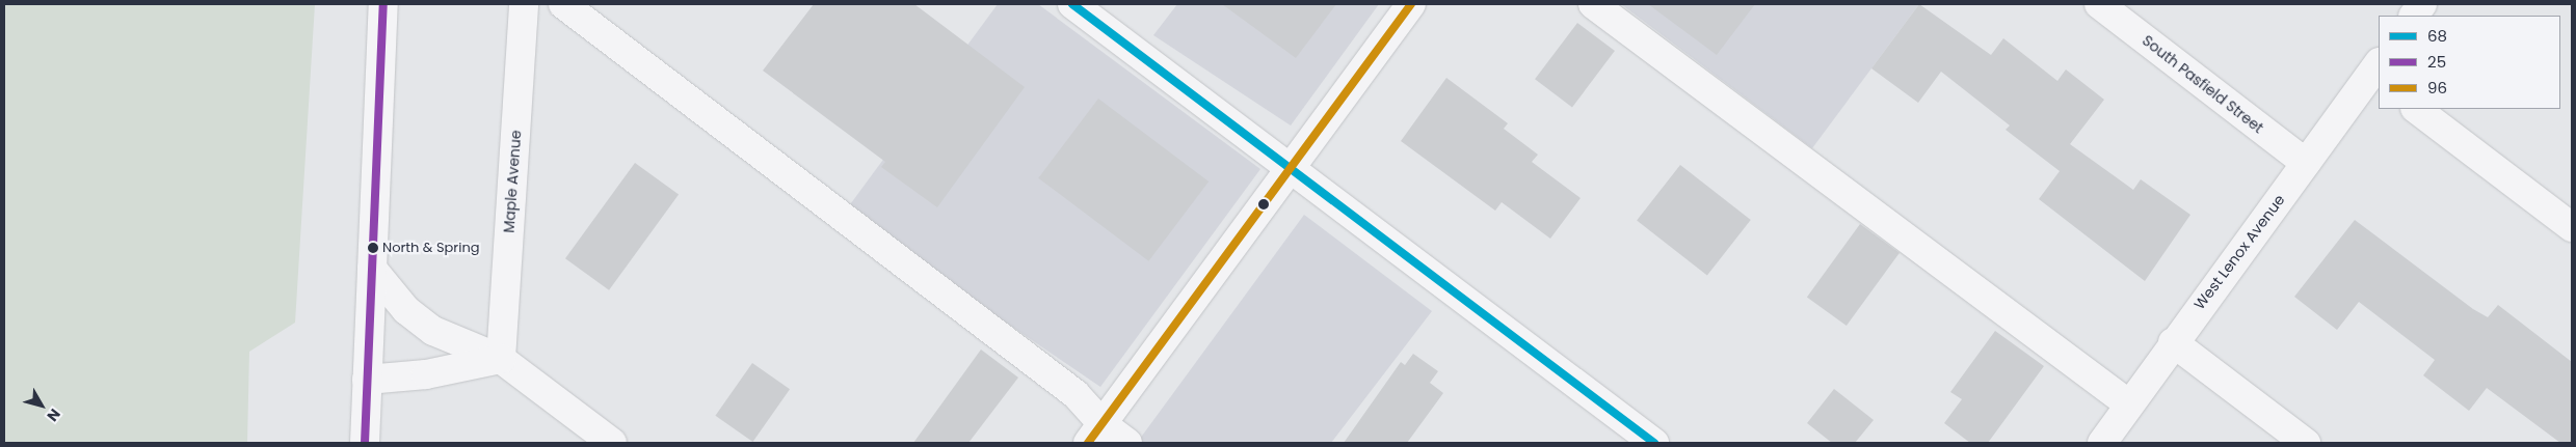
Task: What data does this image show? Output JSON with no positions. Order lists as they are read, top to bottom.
{
  "streets": {
    "street": ["South Pasfield Street", "Maple Avenue", "West Lenox Avenue"]
  },
  "crossings": [
    ["South Pasfield Street", "West Lenox Avenue"]
  ],
  "places": ["North & Spring"],
  "lines": ["transit line 68", "transit line 25", "transit line 96"],
  "legend": ["68", "25", "96"],
  "north": "bottom right"
}
